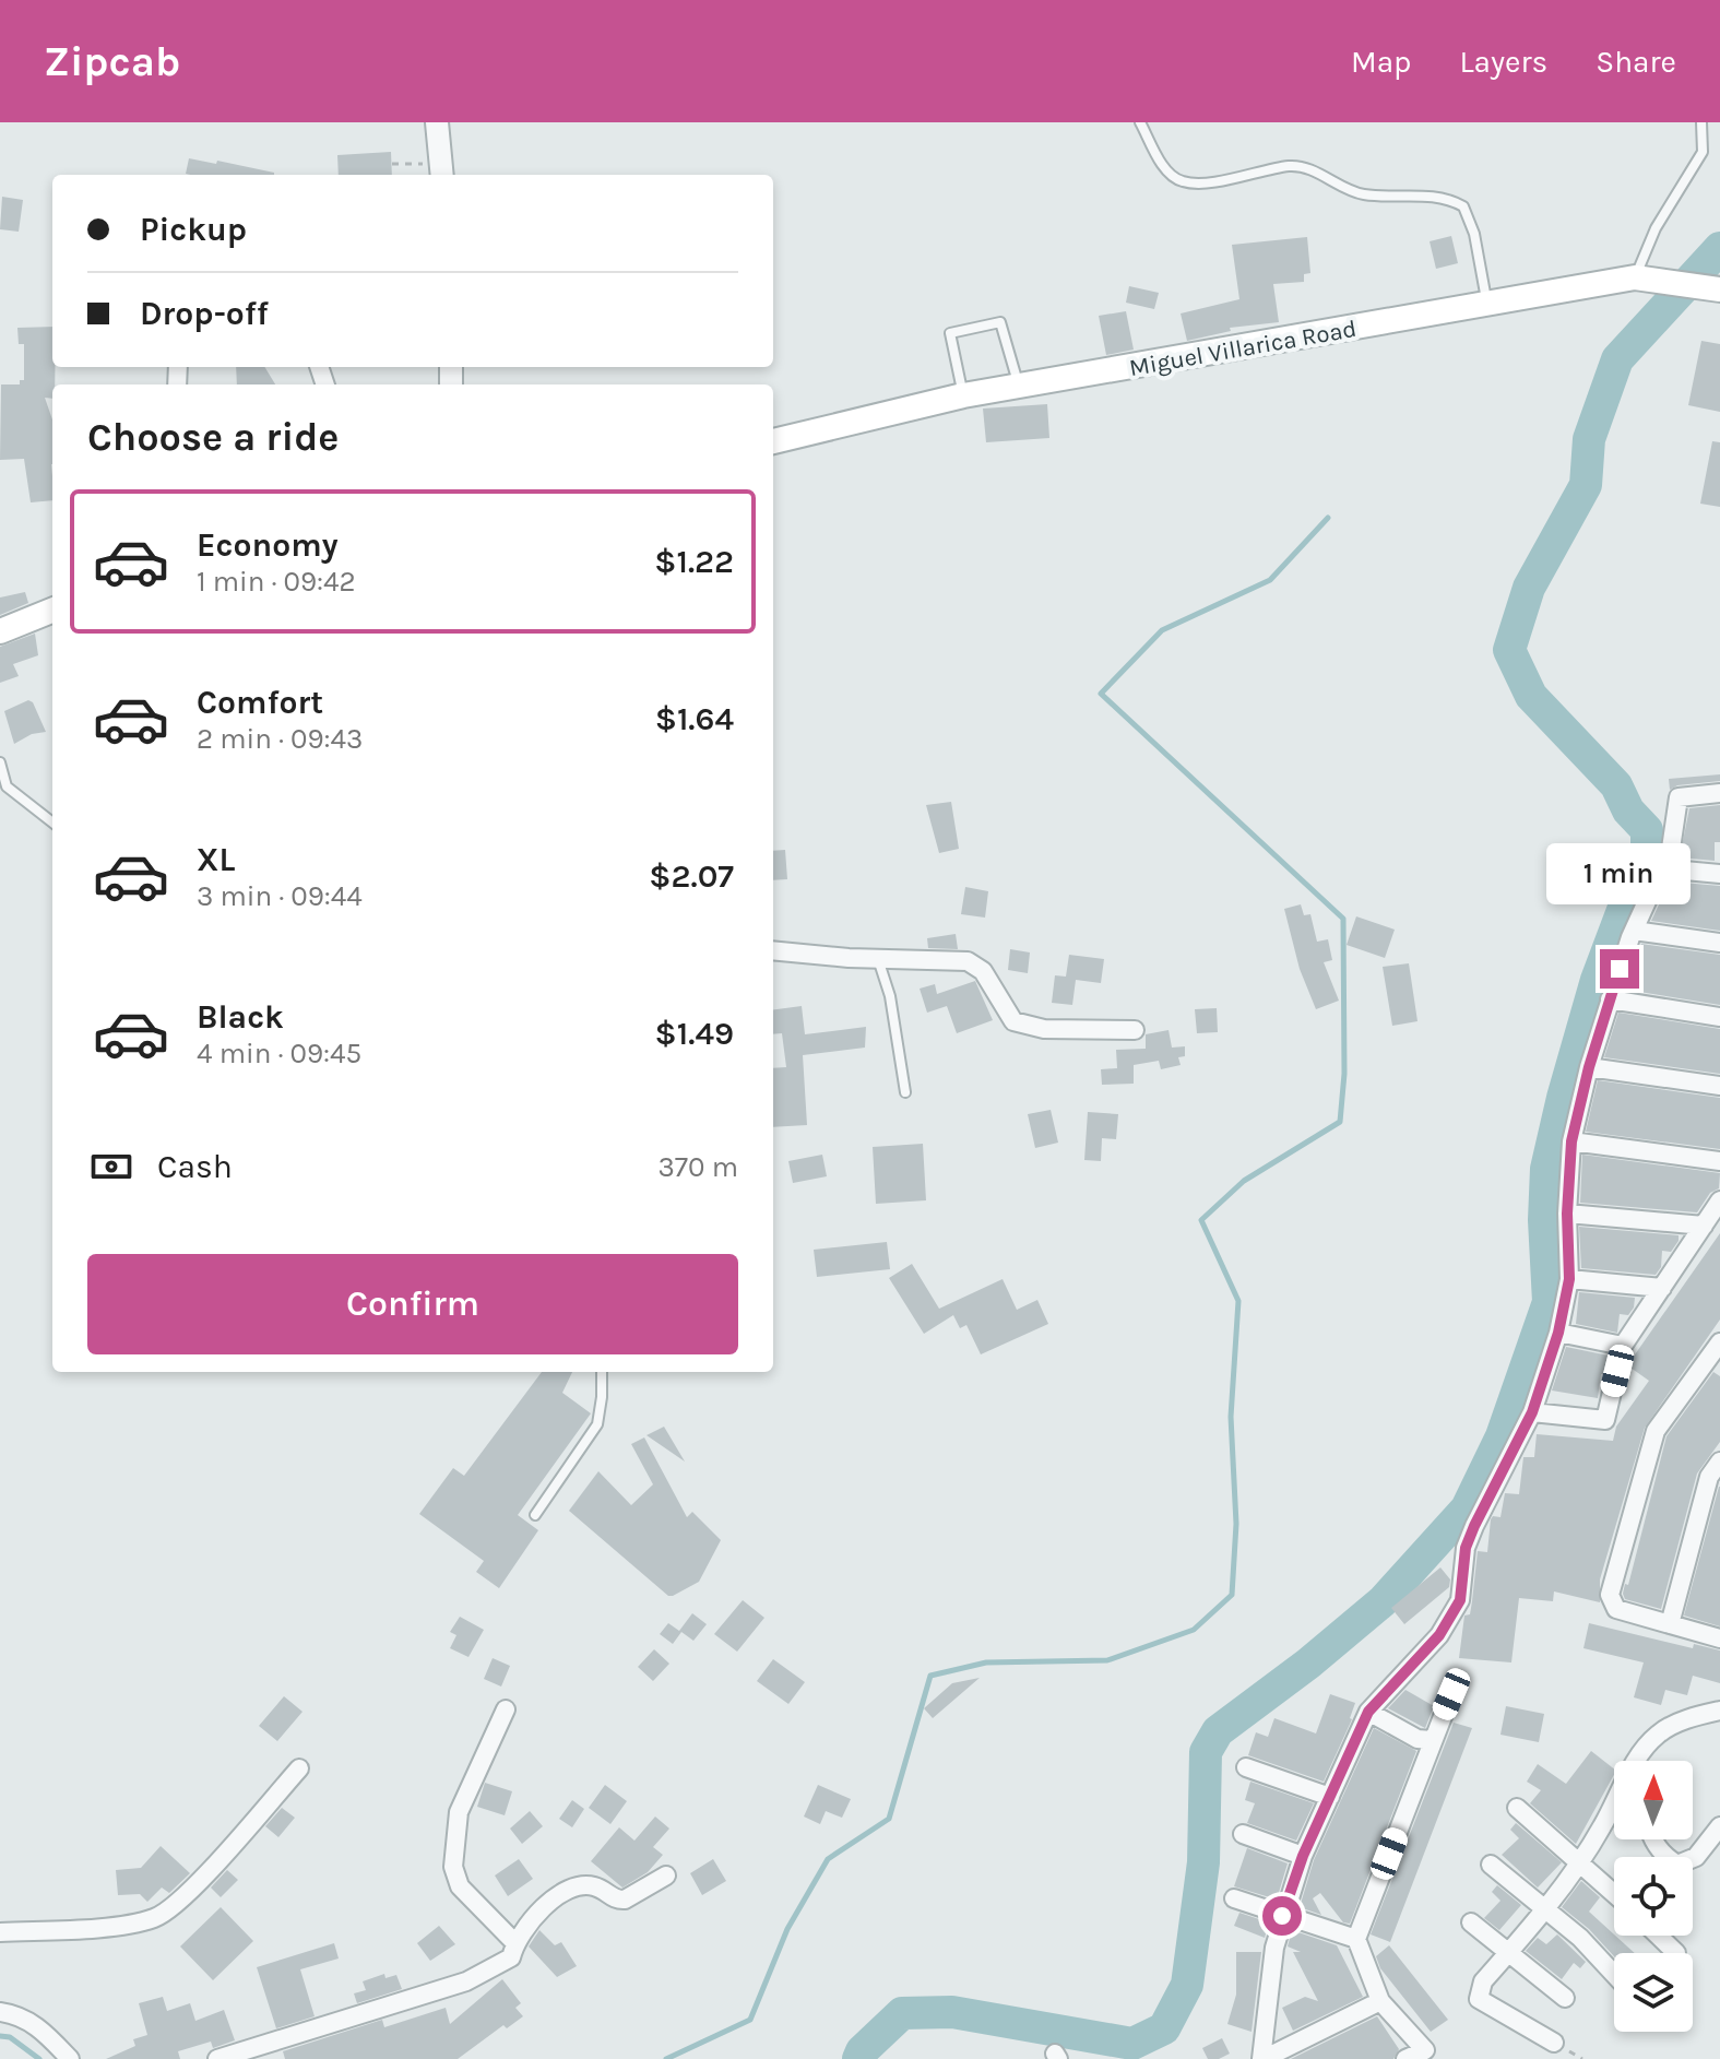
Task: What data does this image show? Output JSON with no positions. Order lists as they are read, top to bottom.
{
  "streets": {
    "main road": ["Miguel Villarica Road"]
  },
  "north": "top",
  "page": {
    "header": "Zipcab",
    "nav": ["Map", "Layers", "Share"],
    "banner": ["Pickup", "Drop-off"],
    "heading": "Choose a ride",
    "list": [
      {
        "name": "Economy",
        "note": "1 min · 09:42",
        "value": "$1.22"
      },
      {
        "name": "Comfort",
        "note": "2 min · 09:43",
        "value": "$1.64"
      },
      {
        "name": "XL",
        "note": "3 min · 09:44",
        "value": "$2.07"
      },
      {
        "name": "Black",
        "note": "4 min · 09:45",
        "value": "$1.49"
      }
    ],
    "bubble": "1 min",
    "pay": ["Cash", "370 m"],
    "buttons": "Confirm"
  }
}
